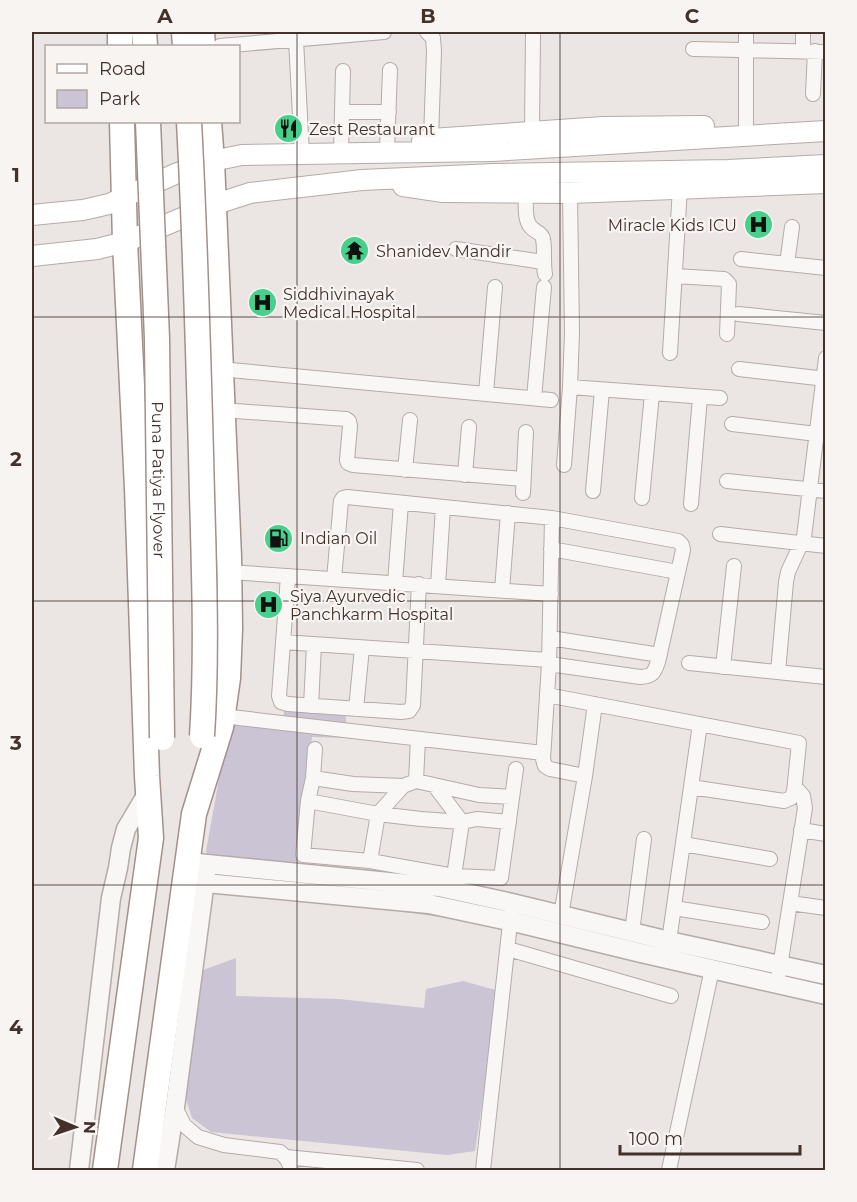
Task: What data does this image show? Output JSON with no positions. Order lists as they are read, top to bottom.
{
  "streets": {
    "highway": ["Puna Patiya Flyover"]
  },
  "places": {
    "restaurant": ["Zest Restaurant"],
    "hospital": ["Miracle Kids ICU", "Siddhivinayak Medical Hospital", "Siya Ayurvedic Panchkarm Hospital"],
    "temple": ["Shanidev Mandir"],
    "fuel station": ["Indian Oil"]
  },
  "legend": ["Road", "Park"],
  "scale_bar": "100 m",
  "north": "right",
  "grid": {
    "columns": ["A", "B", "C"],
    "rows": [
      "1",
      "2",
      "3",
      "4"
    ]
  }
}
